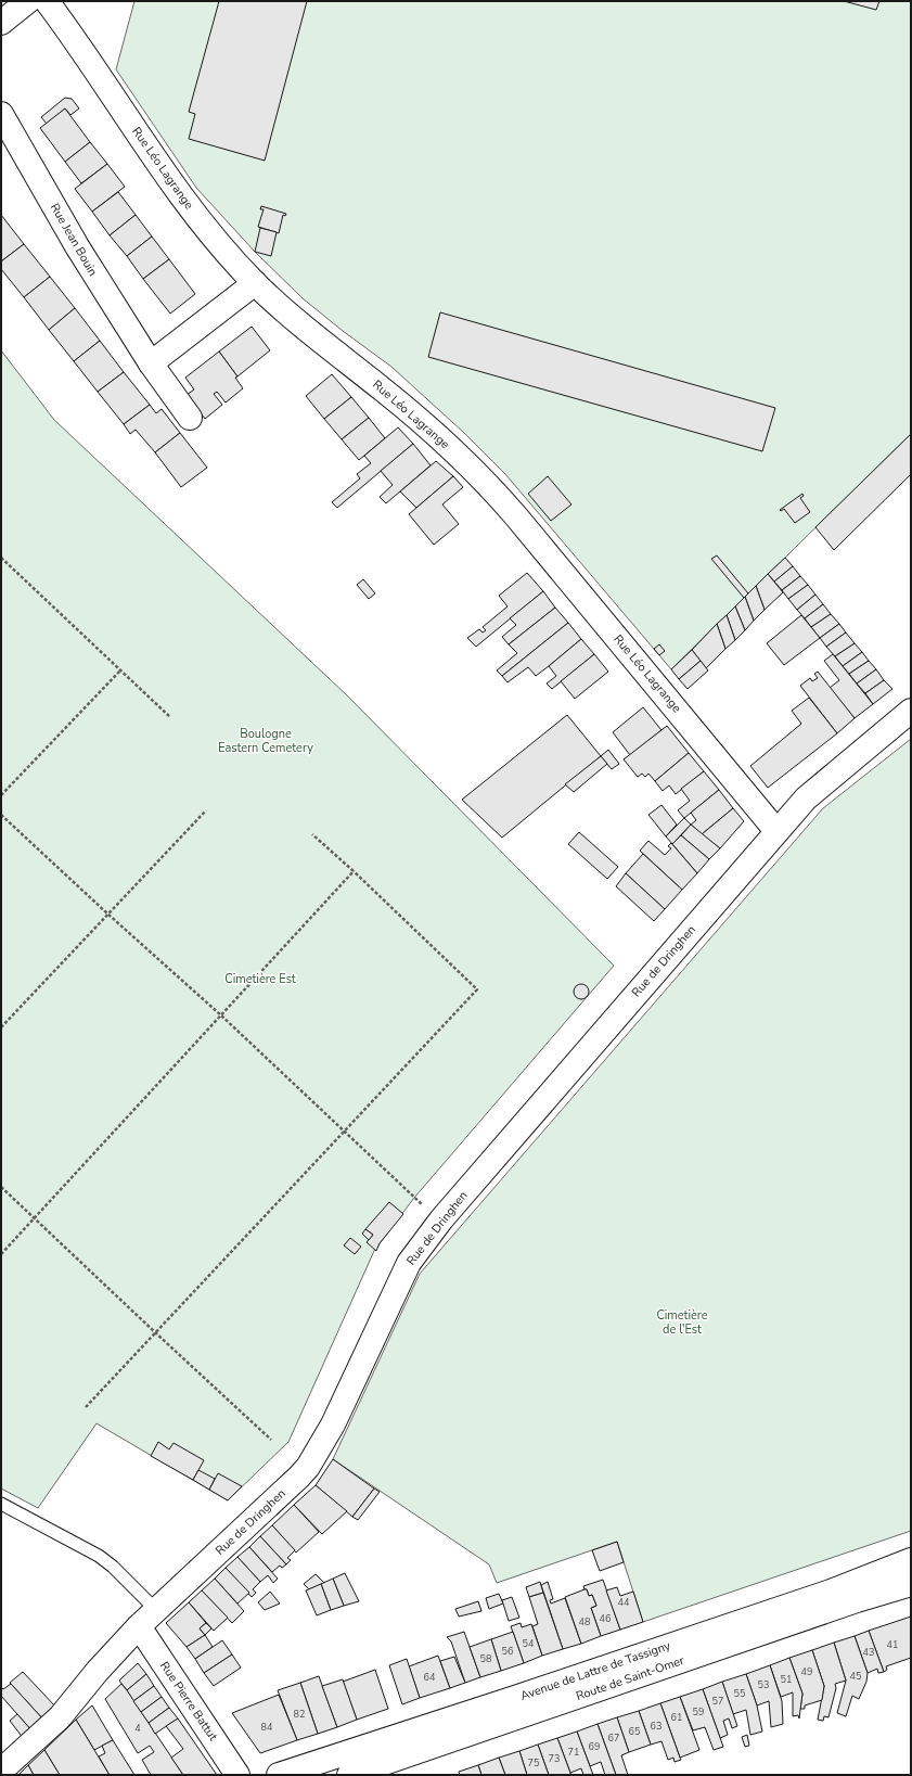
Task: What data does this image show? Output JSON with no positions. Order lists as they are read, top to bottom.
{
  "streets": {
    "street": [
      "Rue Léo Lagrange",
      "Rue Jean Bouin",
      "Rue de Dringhen",
      "Avenue de Lattre de Tassigny",
      "Route de Saint-Omer",
      "Rue Pierre Battut"
    ]
  },
  "crossings": [
    ["Rue Léo Lagrange", "Rue de Dringhen"],
    ["Rue de Dringhen", "Rue Pierre Battut"]
  ],
  "parks": ["Boulogne Eastern Cemetery", "Cimetière Est", "Cimetière de l'Est"],
  "house_numbers": [
    "44",
    "46",
    "48",
    "54",
    "41",
    "56",
    "43",
    "58",
    "49",
    "45",
    "64",
    "51",
    "53",
    "55",
    "57",
    "59",
    "82",
    "61",
    "63",
    "84",
    "4",
    "65",
    "67",
    "69",
    "71",
    "73",
    "75"
  ]
}
